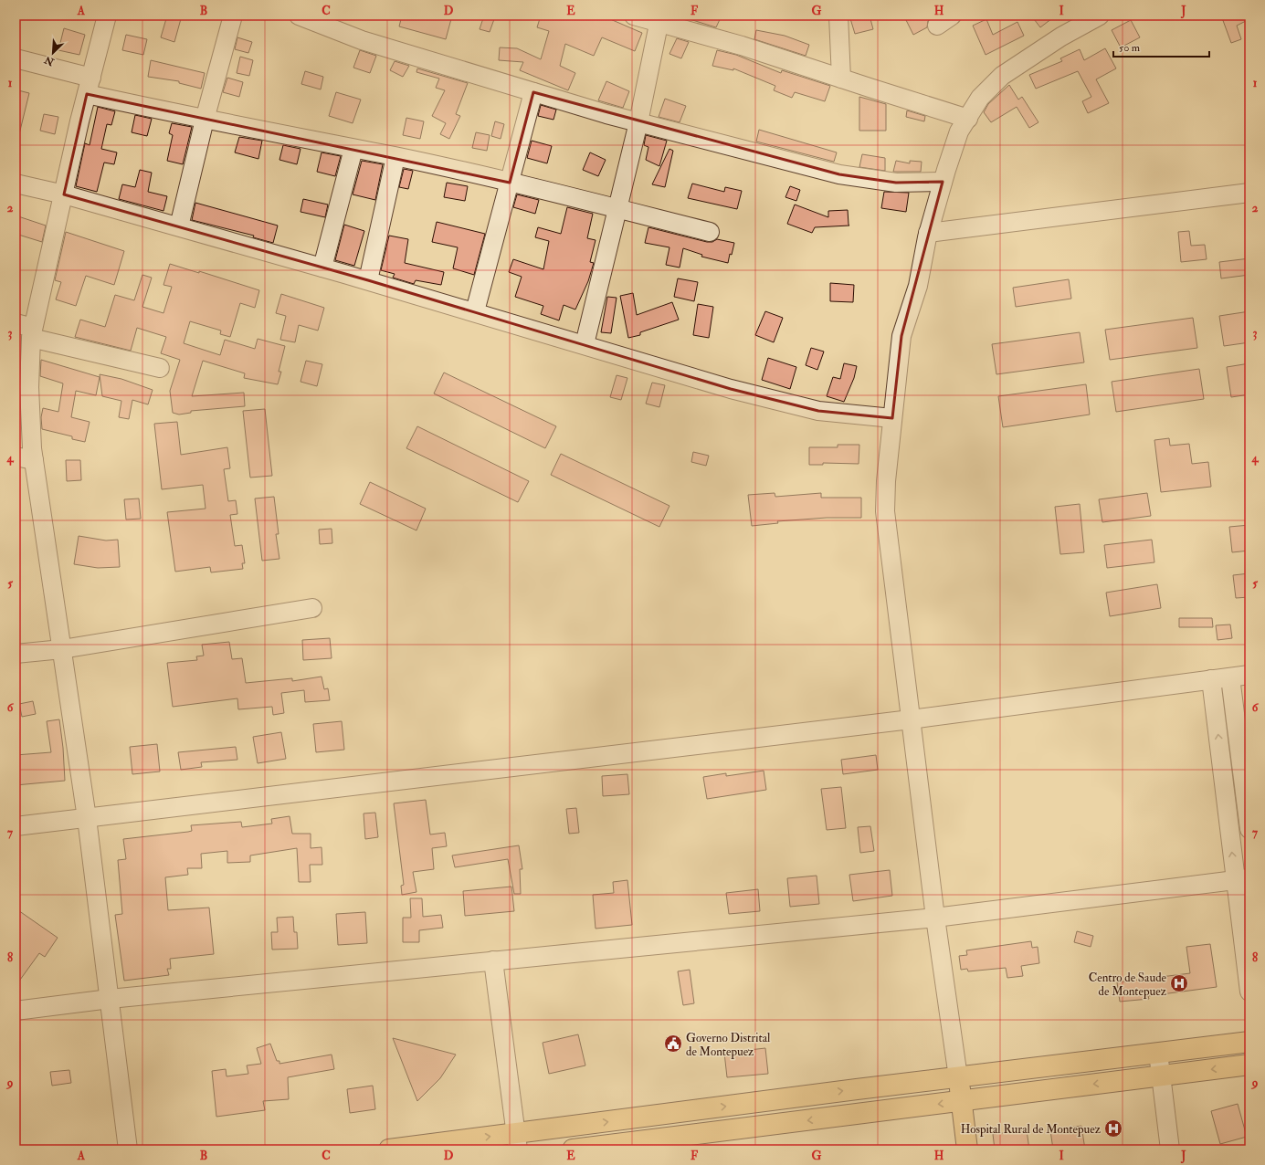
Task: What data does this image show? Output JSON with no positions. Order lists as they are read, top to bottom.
{
  "places": {
    "hospital": ["Centro de Saude de Montepuez", "Hospital Rural de Montepuez"],
    "public building": ["Governo Distrital de Montepuez"]
  },
  "scale_bar": "50 m",
  "north": "bottom left",
  "grid": {
    "columns": [
      "A",
      "B",
      "C",
      "D",
      "E",
      "F",
      "G",
      "H",
      "I",
      "J"
    ],
    "rows": [
      "1",
      "2",
      "3",
      "4",
      "5",
      "6",
      "7",
      "8",
      "9"
    ]
  }
}
